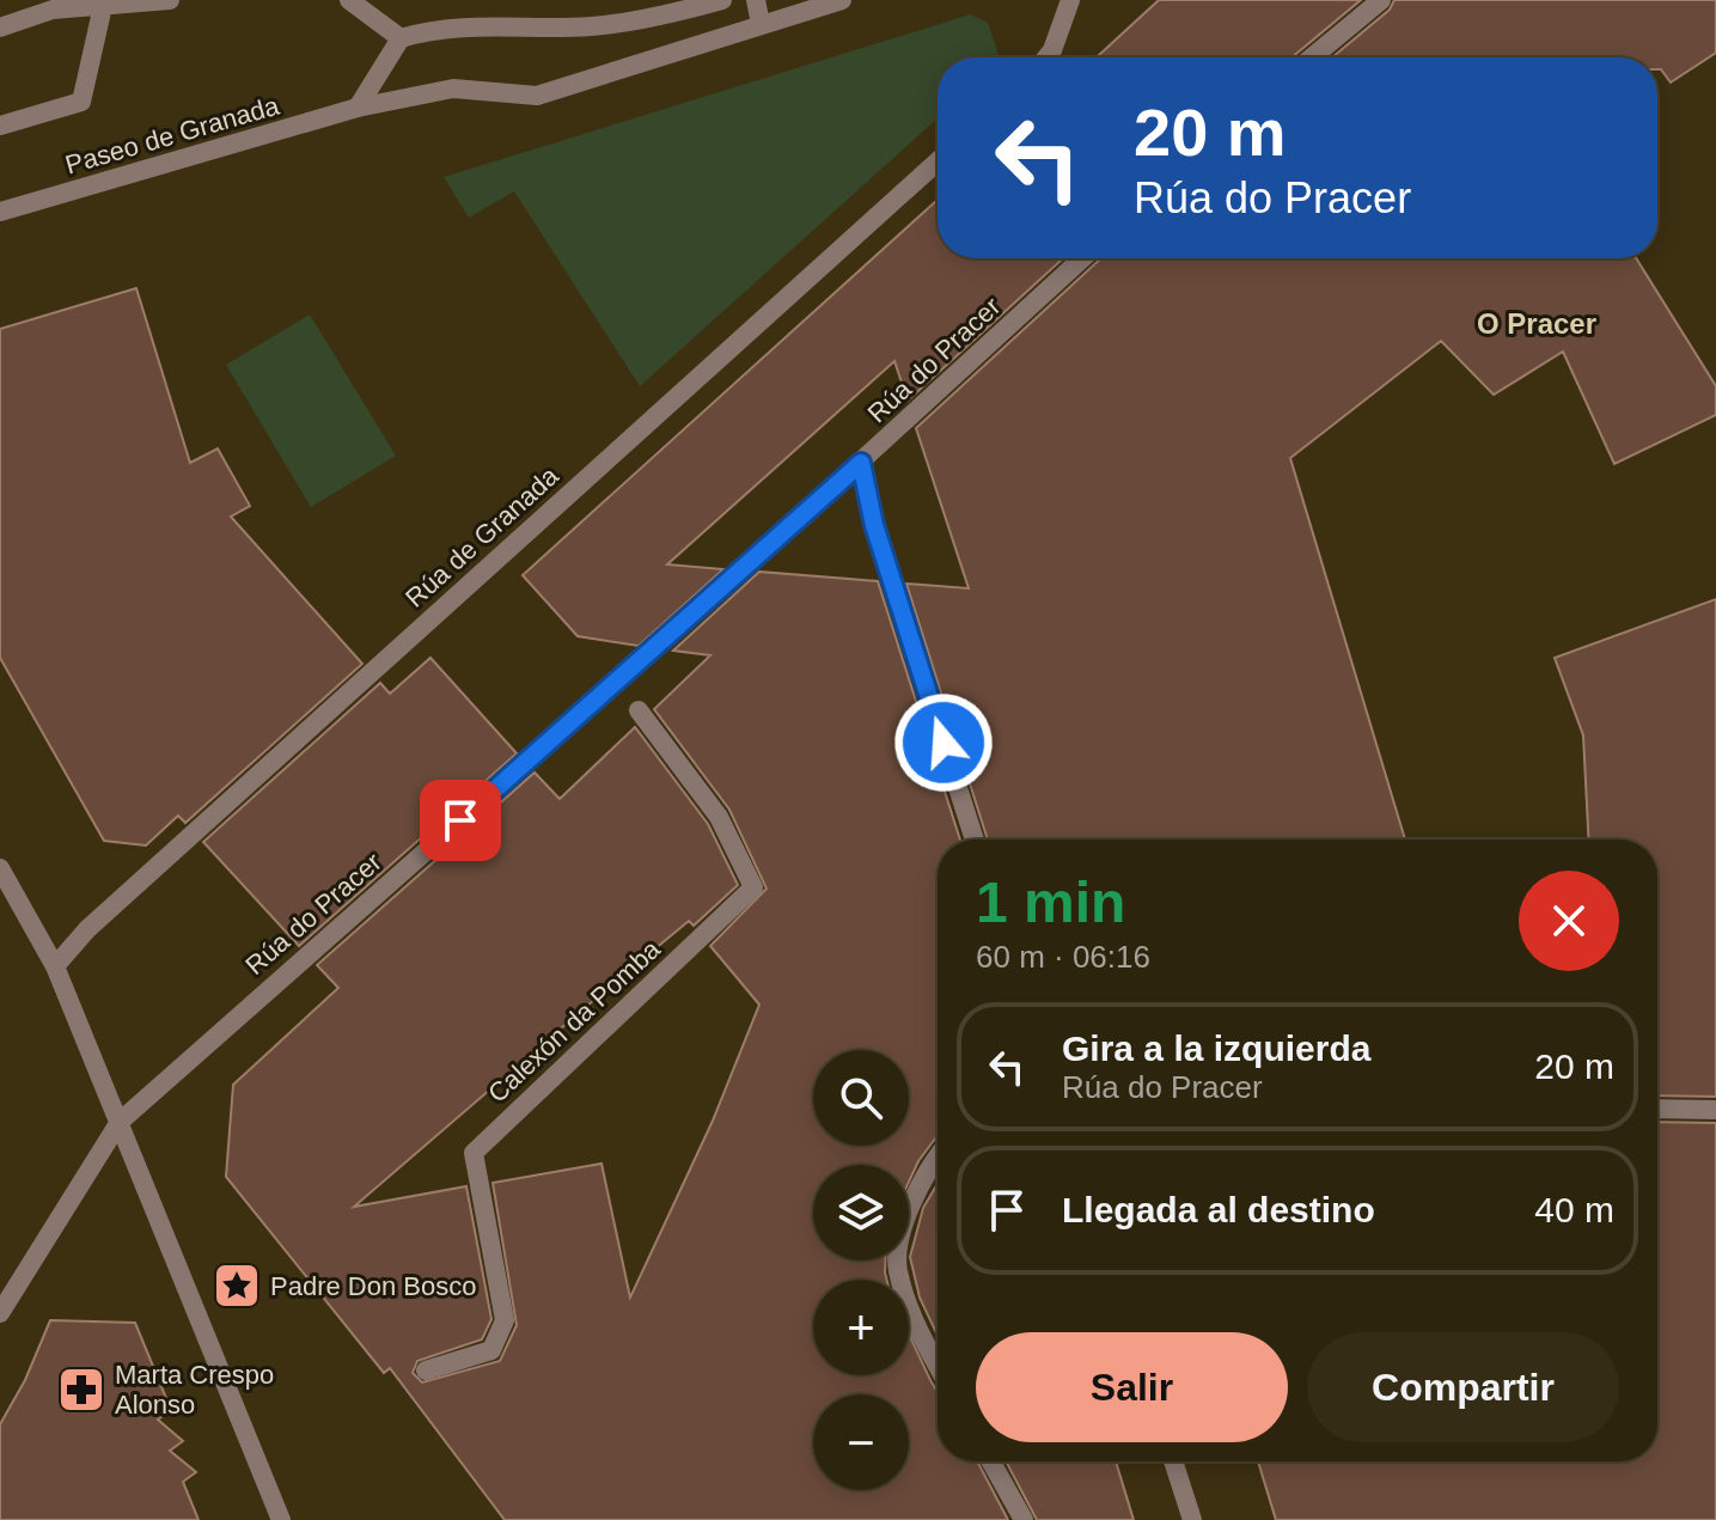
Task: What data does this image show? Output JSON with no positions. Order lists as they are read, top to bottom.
{
  "streets": {
    "street": [
      "Paseo de Granada",
      "Rúa do Pracer",
      "Rúa de Granada",
      "Calexón da Pomba"
    ]
  },
  "districts": ["O Pracer"],
  "places": {
    "place": ["Padre Don Bosco"],
    "pharmacy": ["Marta Crespo Alonso"]
  },
  "page": {
    "turn": ["20 m", "Rúa do Pracer"],
    "heading": ["1 min", "60 m · 06:16"],
    "list": [
      {
        "name": "Gira a la izquierda",
        "note": "Rúa do Pracer",
        "value": "20 m"
      },
      {
        "name": "Llegada al destino",
        "value": "40 m"
      }
    ],
    "map_buttons": ["+", "−"],
    "buttons": ["Salir", "Compartir"]
  }
}
